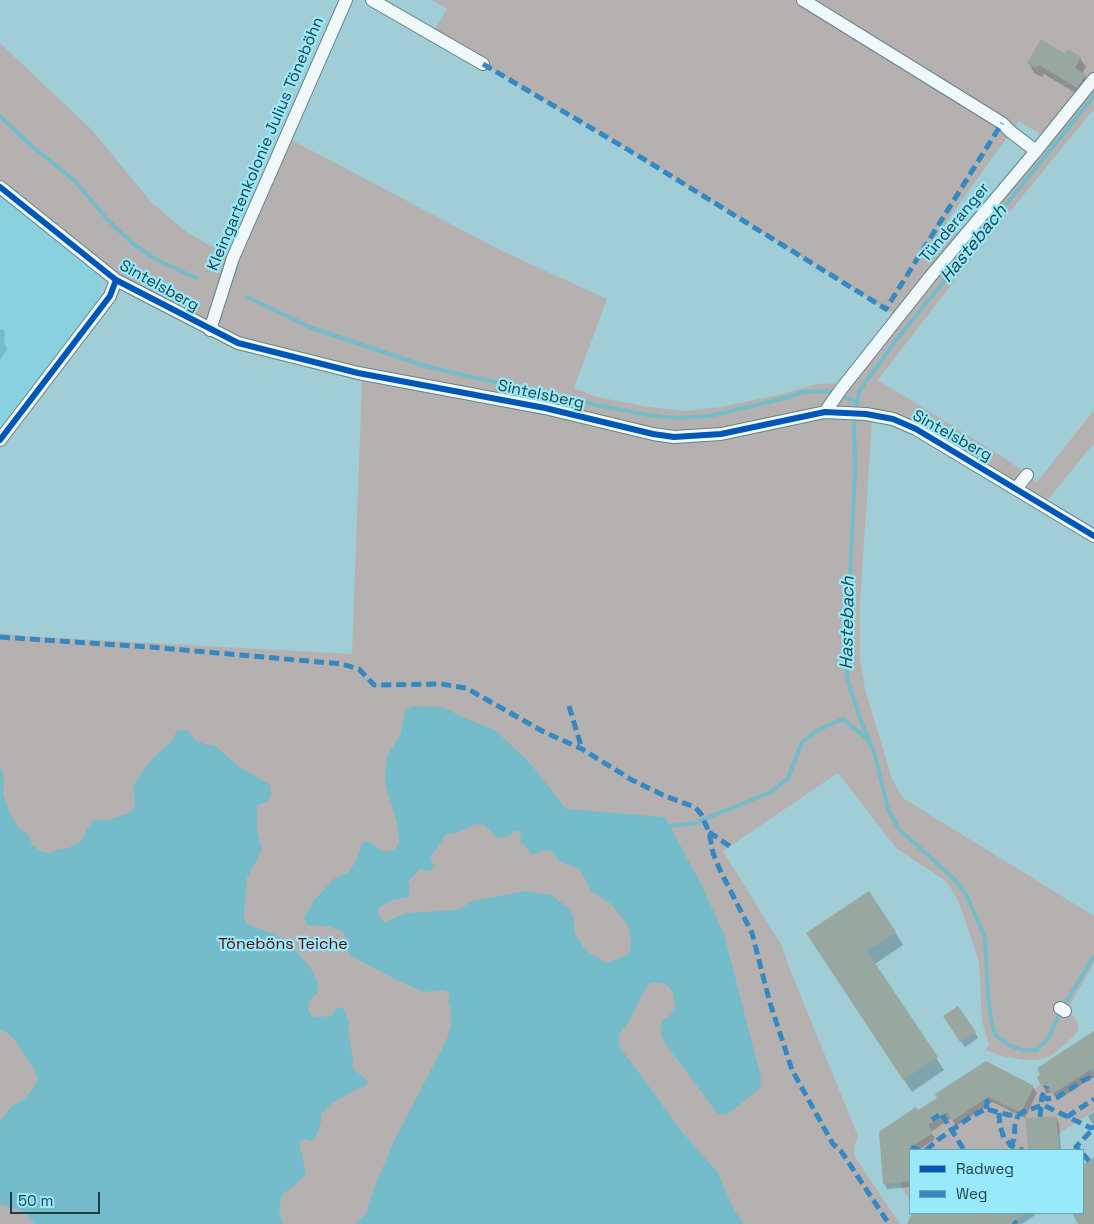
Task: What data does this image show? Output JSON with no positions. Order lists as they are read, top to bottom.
{
  "streets": {
    "street": ["Kleingartenkolonie Julius Töneböhn", "Tünderanger", "Sintelsberg"]
  },
  "crossings": [
    ["Kleingartenkolonie Julius Töneböhn", "Sintelsberg"],
    ["Tünderanger", "Sintelsberg"]
  ],
  "water": ["Hastebach"],
  "parks": ["Töneböns Teiche"],
  "legend": ["Radweg", "Weg"],
  "scale_bar": "50 m"
}
